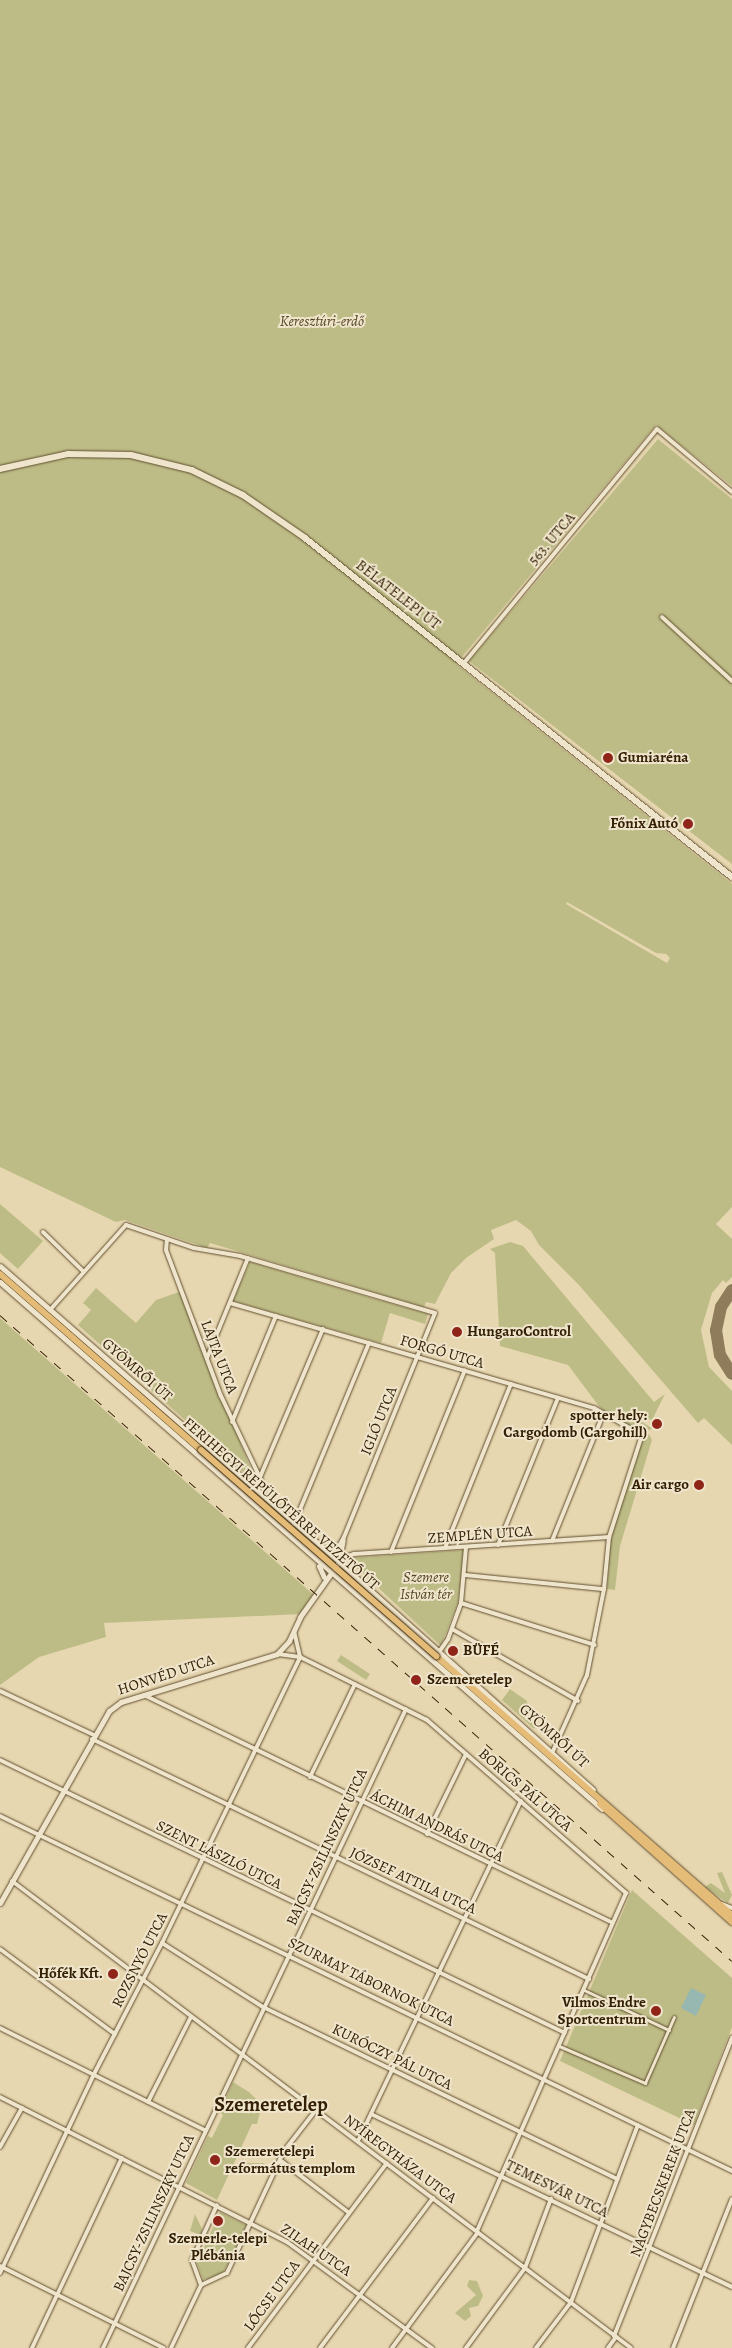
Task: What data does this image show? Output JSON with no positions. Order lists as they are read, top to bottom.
{
  "streets": {
    "main road": ["BÉLATELEPI ÚT", "FERIHEGYI REPÜLŐTÉRRE VEZETŐ ÚT"],
    "street": [
      "563. UTCA",
      "FORGÓ UTCA",
      "LAJTA UTCA",
      "GYÖMRŐI ÚT",
      "IGLÓ UTCA",
      "ZEMPLÉN UTCA",
      "HONVÉD UTCA",
      "BORICS PÁL UTCA",
      "ÁCHIM ANDRÁS UTCA",
      "BAJCSY-ZSILINSZKY UTCA",
      "SZENT LÁSZLÓ UTCA",
      "JÓZSEF ATTILA UTCA",
      "ROZSNYÓ UTCA",
      "SZURMAY TÁBORNOK UTCA",
      "KURÓCZY PÁL UTCA",
      "NYÍREGYHÁZA UTCA",
      "NAGYBECSKEREK UTCA",
      "TEMESVÁR UTCA",
      "ZILAH UTCA",
      "LŐCSE UTCA"
    ]
  },
  "crossings": [
    ["563. UTCA", "BÉLATELEPI ÚT"],
    ["FORGÓ UTCA", "IGLÓ UTCA"],
    ["FORGÓ UTCA", "ZEMPLÉN UTCA"],
    ["GYÖMRŐI ÚT", "IGLÓ UTCA"],
    ["GYÖMRŐI ÚT", "FERIHEGYI REPÜLŐTÉRRE VEZETŐ ÚT"],
    ["GYÖMRŐI ÚT", "ZEMPLÉN UTCA"],
    ["IGLÓ UTCA", "ZEMPLÉN UTCA"],
    ["HONVÉD UTCA", "ÁCHIM ANDRÁS UTCA"],
    ["HONVÉD UTCA", "SZENT LÁSZLÓ UTCA"],
    ["HONVÉD UTCA", "JÓZSEF ATTILA UTCA"],
    ["HONVÉD UTCA", "SZURMAY TÁBORNOK UTCA"],
    ["HONVÉD UTCA", "NYÍREGYHÁZA UTCA"],
    ["BORICS PÁL UTCA", "ÁCHIM ANDRÁS UTCA"],
    ["BORICS PÁL UTCA", "BAJCSY-ZSILINSZKY UTCA"],
    ["BORICS PÁL UTCA", "ROZSNYÓ UTCA"],
    ["ÁCHIM ANDRÁS UTCA", "BAJCSY-ZSILINSZKY UTCA"],
    ["ÁCHIM ANDRÁS UTCA", "ROZSNYÓ UTCA"],
    ["BAJCSY-ZSILINSZKY UTCA", "SZENT LÁSZLÓ UTCA"],
    ["BAJCSY-ZSILINSZKY UTCA", "JÓZSEF ATTILA UTCA"],
    ["BAJCSY-ZSILINSZKY UTCA", "SZURMAY TÁBORNOK UTCA"],
    ["BAJCSY-ZSILINSZKY UTCA", "KURÓCZY PÁL UTCA"],
    ["BAJCSY-ZSILINSZKY UTCA", "NYÍREGYHÁZA UTCA"],
    ["BAJCSY-ZSILINSZKY UTCA", "ZILAH UTCA"],
    ["SZENT LÁSZLÓ UTCA", "ROZSNYÓ UTCA"],
    ["JÓZSEF ATTILA UTCA", "ROZSNYÓ UTCA"],
    ["ROZSNYÓ UTCA", "SZURMAY TÁBORNOK UTCA"],
    ["ROZSNYÓ UTCA", "KURÓCZY PÁL UTCA"],
    ["ROZSNYÓ UTCA", "NYÍREGYHÁZA UTCA"],
    ["ROZSNYÓ UTCA", "ZILAH UTCA"],
    ["SZURMAY TÁBORNOK UTCA", "NAGYBECSKEREK UTCA"],
    ["NYÍREGYHÁZA UTCA", "NAGYBECSKEREK UTCA"],
    ["NYÍREGYHÁZA UTCA", "LŐCSE UTCA"],
    ["NAGYBECSKEREK UTCA", "TEMESVÁR UTCA"],
    ["ZILAH UTCA", "LŐCSE UTCA"]
  ],
  "districts": ["Szemeretelep"],
  "parks": ["Keresztúri-erdő", "Szemere István tér"],
  "places": [
    "Gumiaréna",
    "Főnix Autó",
    "HungaroControl",
    "spotter hely: Cargodomb (Cargohill)",
    "Air cargo",
    "BÜFÉ",
    "Szemeretelep",
    "Hőfék Kft.",
    "Vilmos Endre Sportcentrum",
    "Szemeretelepi református templom",
    "Szemerle-telepi Plébánia"
  ]
}
